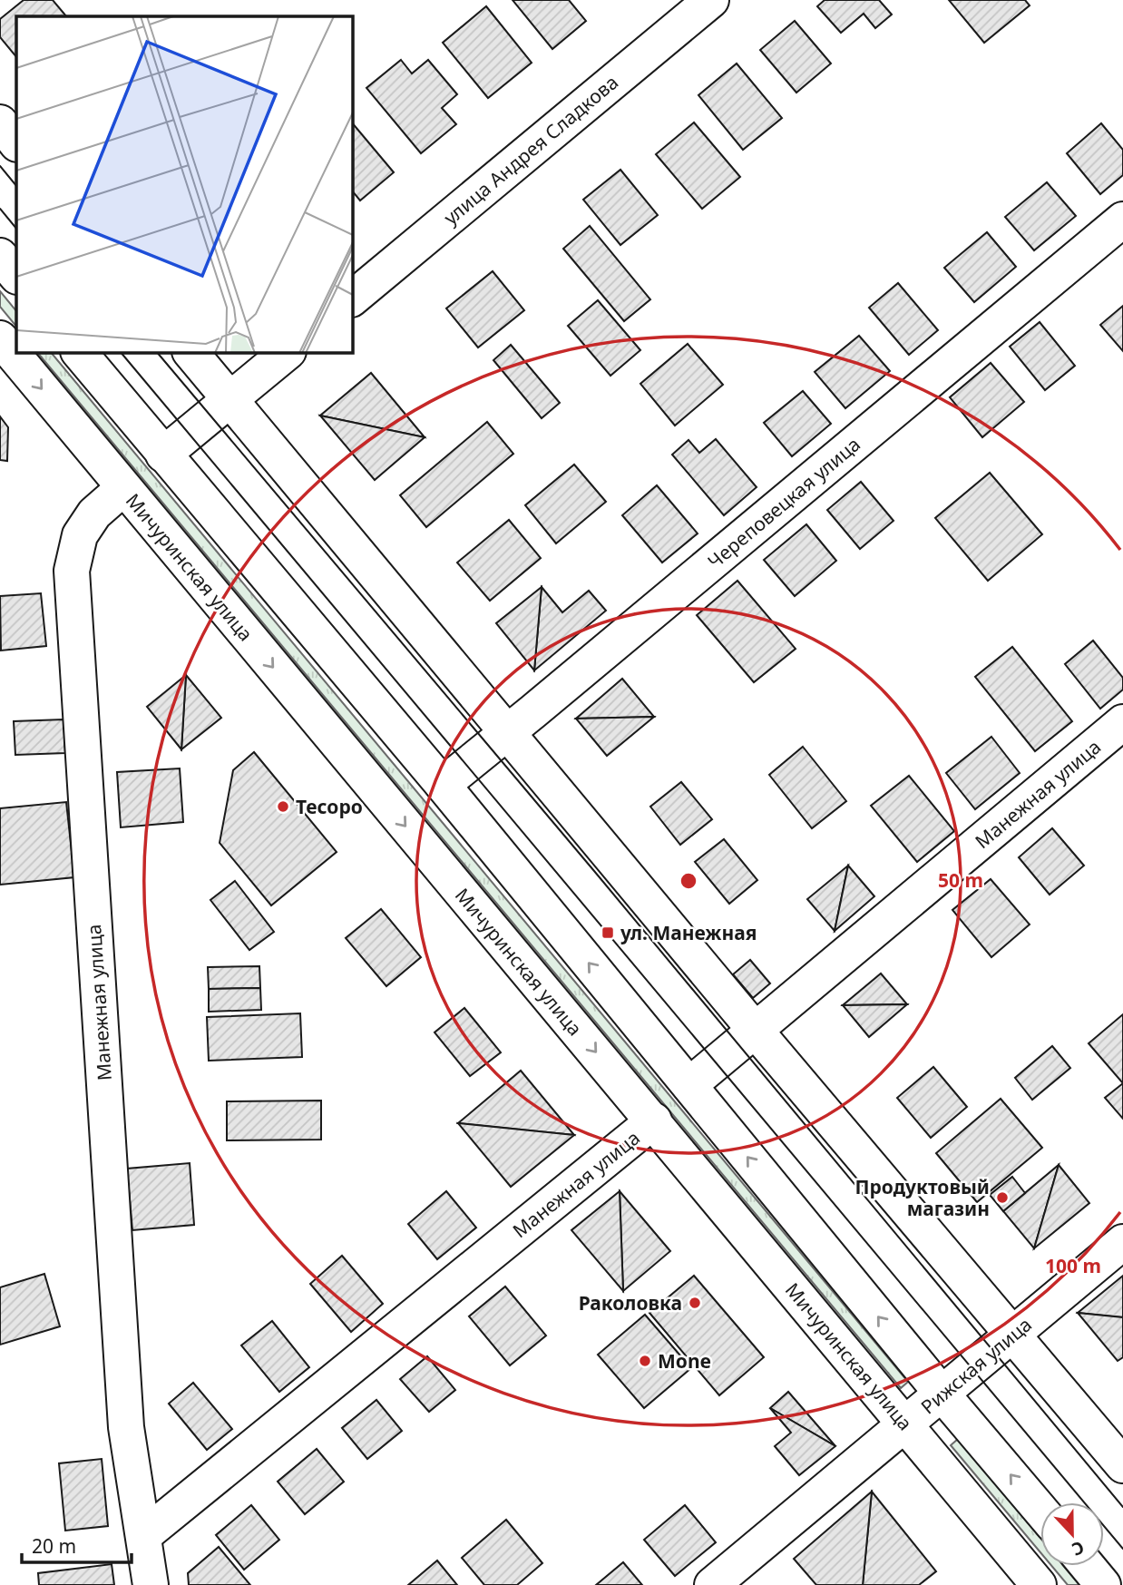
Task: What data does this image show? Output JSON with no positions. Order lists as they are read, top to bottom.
{
  "streets": {
    "street": [
      "улица Андрея Сладкова",
      "Череповецкая улица",
      "Мичуринская улица",
      "Манежная улица",
      "Рижская улица"
    ]
  },
  "crossings": [
    ["Мичуринская улица", "Манежная улица"],
    ["Мичуринская улица", "Рижская улица"]
  ],
  "places": {
    "other": [
      "Тесоро",
      "Продуктовый магазин",
      "Раколовка",
      "Mone"
    ],
    "transit": ["ул. Манежная"]
  },
  "scale_bar": "20 m",
  "north": "bottom",
  "rings": ["50 m", "100 m"]
}
